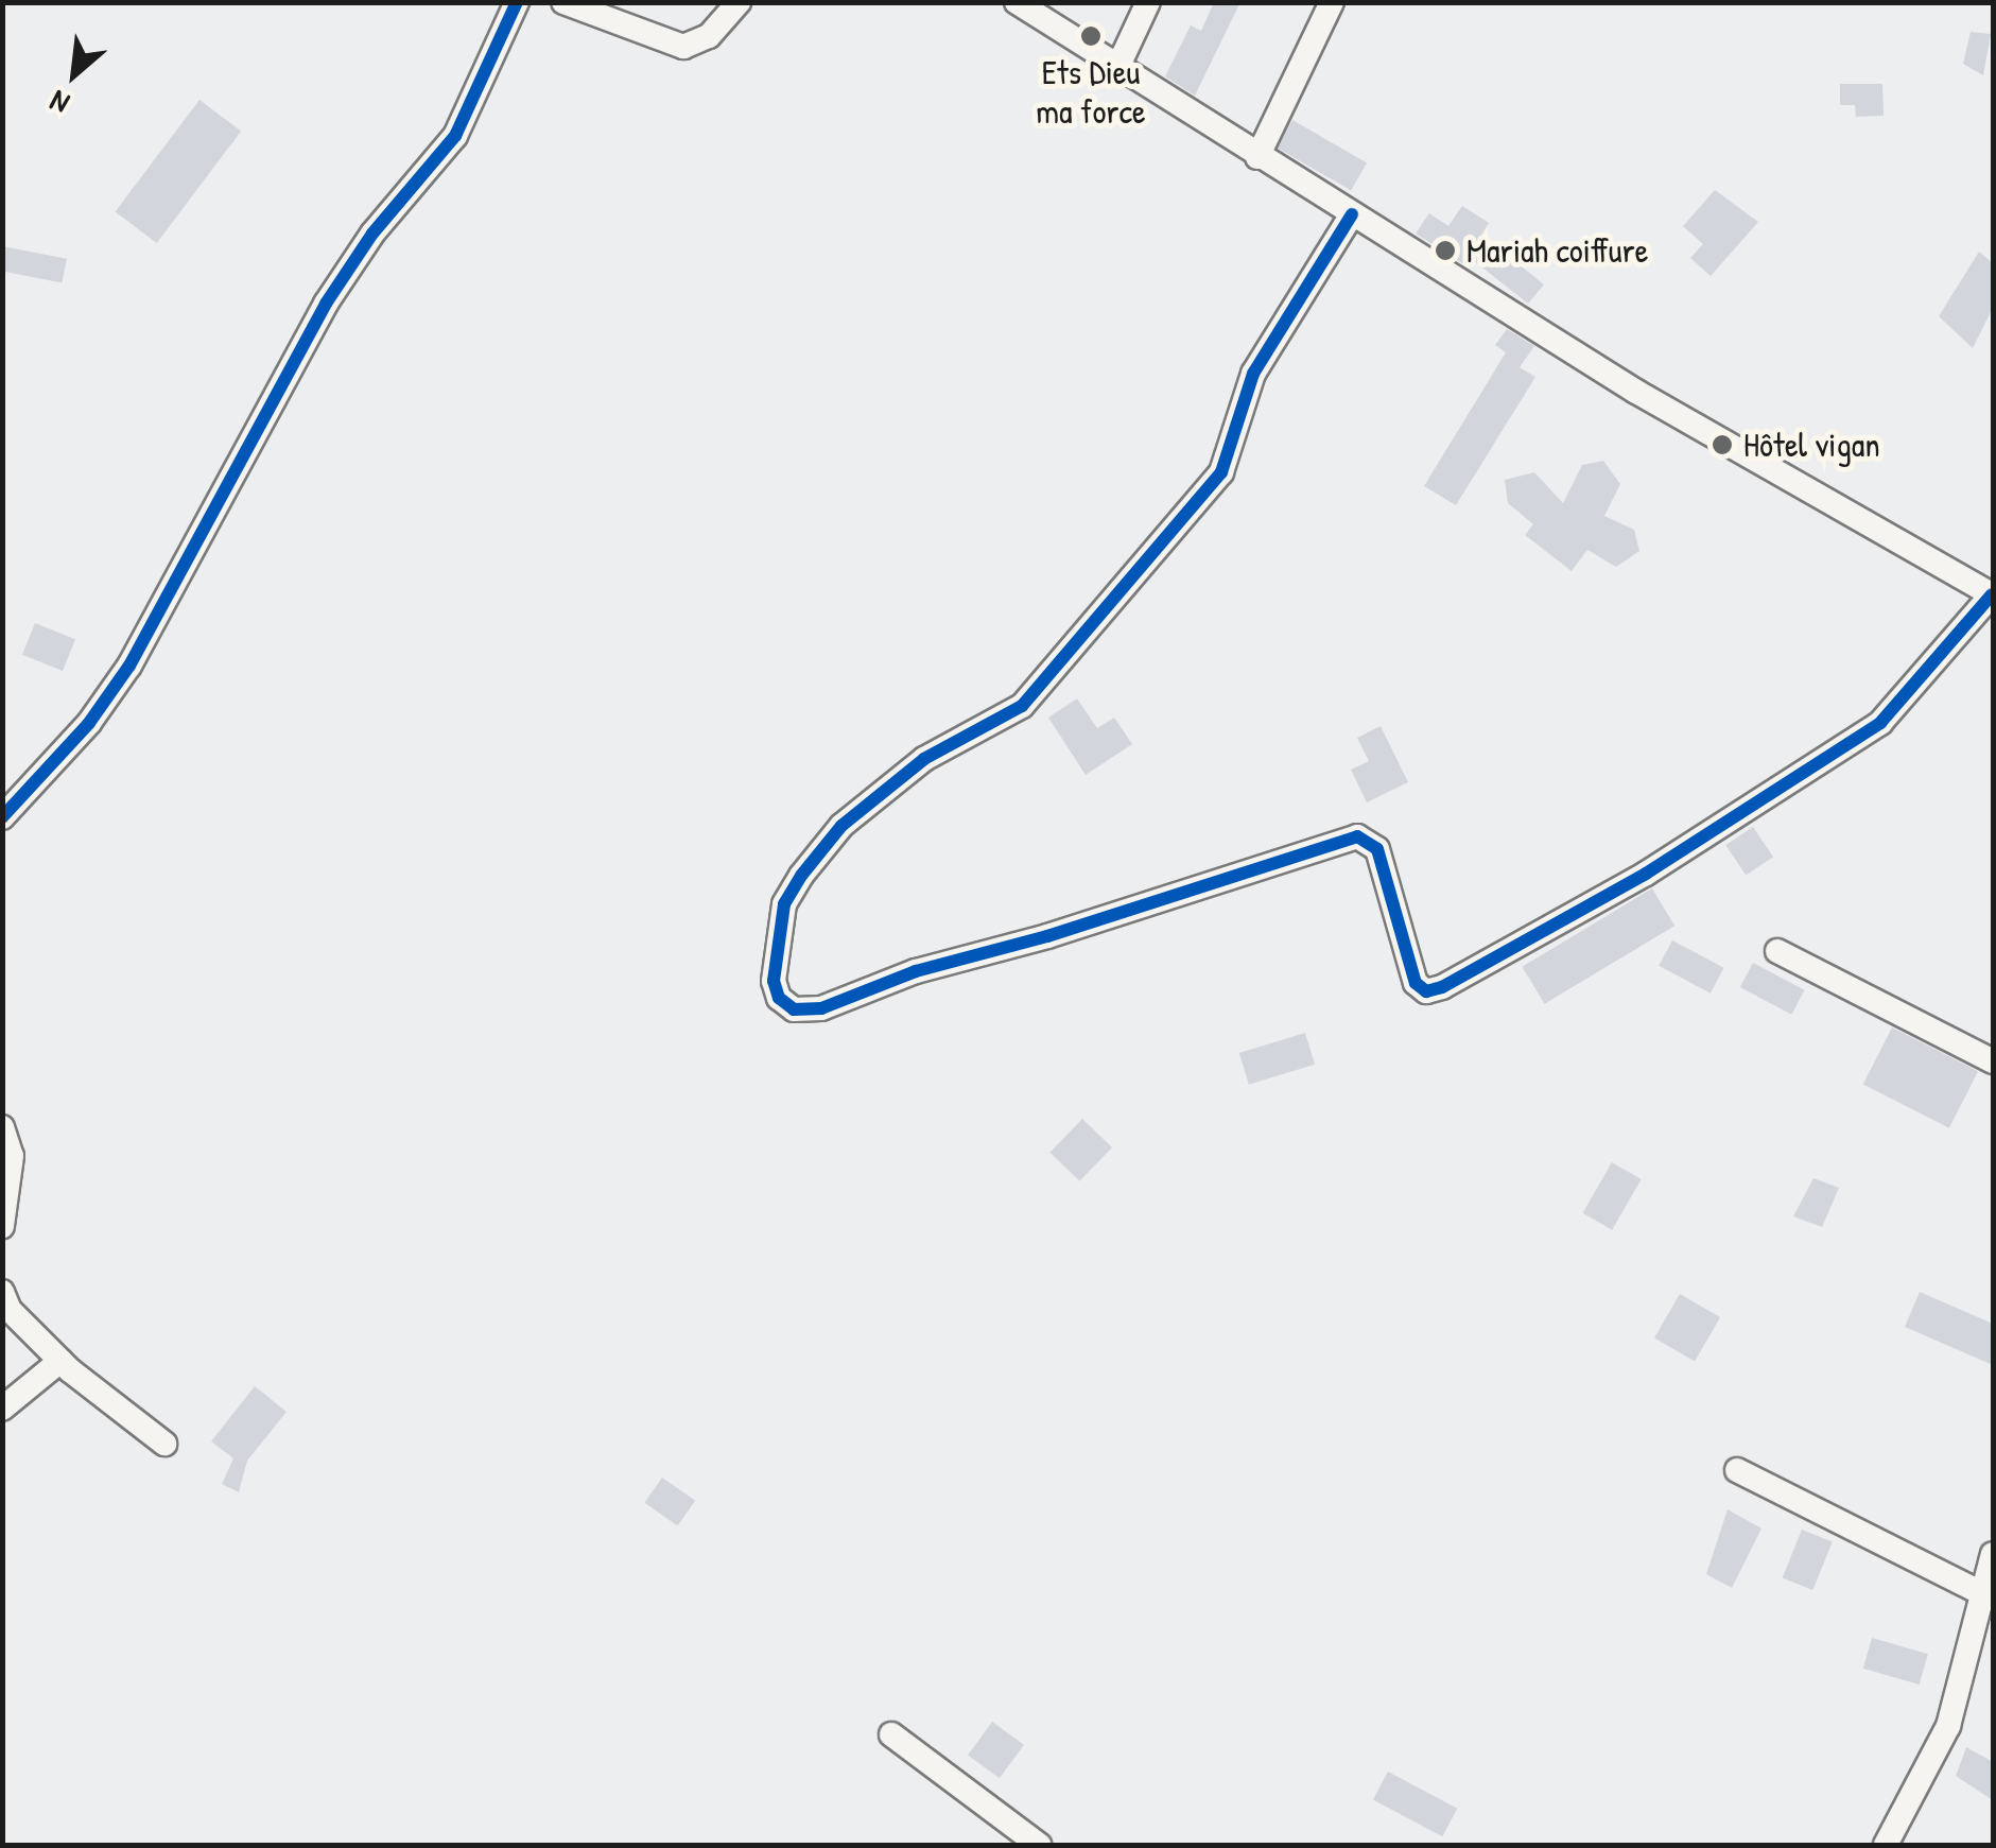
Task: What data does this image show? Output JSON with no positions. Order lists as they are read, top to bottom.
{
  "places": ["Ets Dieu ma force", "Mariah coiffure", "Hôtel vigan"],
  "north": "bottom left"
}
